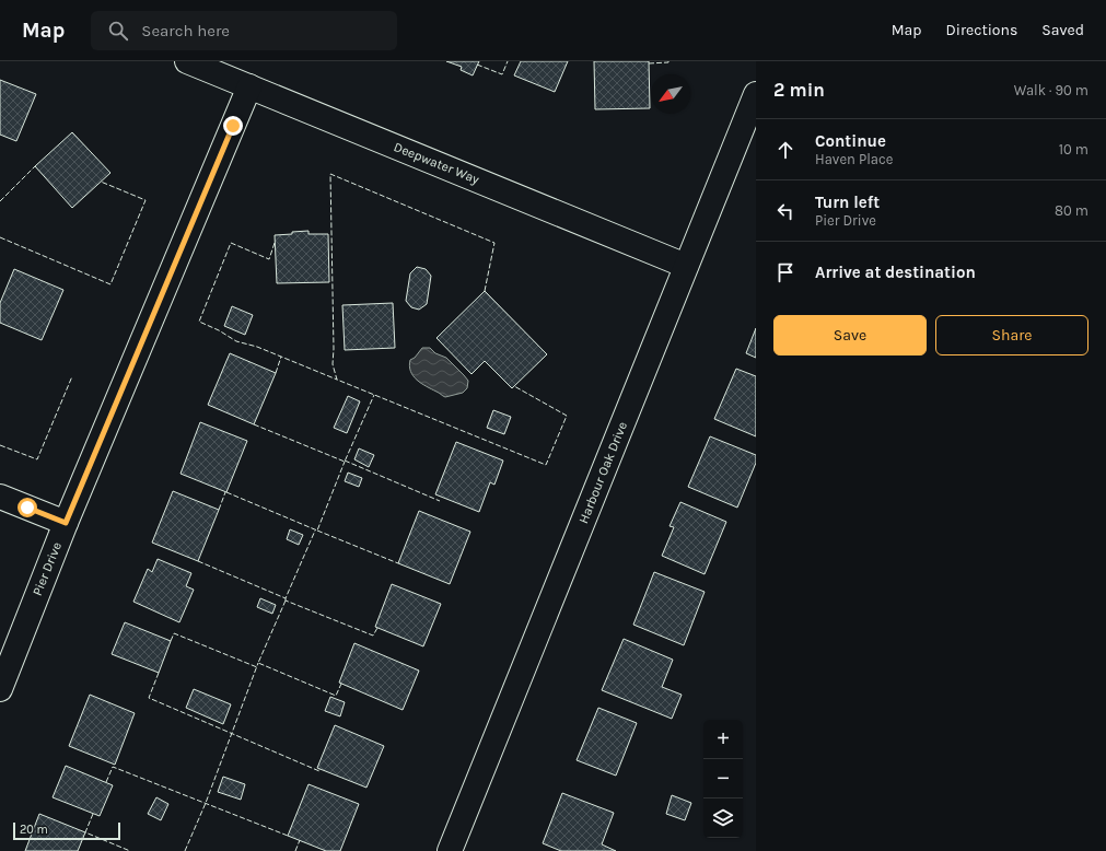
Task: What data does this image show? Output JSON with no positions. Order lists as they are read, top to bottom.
{
  "streets": {
    "street": ["Deepwater Way", "Harbour Oak Drive", "Pier Drive"]
  },
  "crossings": [
    ["Deepwater Way", "Harbour Oak Drive"],
    ["Deepwater Way", "Pier Drive"]
  ],
  "scale_bar": "20 m",
  "north": "bottom left",
  "page": {
    "header": "Map",
    "search": "Search here",
    "nav": ["Map", "Directions", "Saved"],
    "heading": ["2 min", "Walk · 90 m"],
    "list": [
      ["Continue", "Haven Place", "10 m"],
      ["Turn left", "Pier Drive", "80 m"],
      "Arrive at destination"
    ],
    "buttons": ["Save", "Share"],
    "map_buttons": ["+", "−"],
    "scale": "20 m"
  }
}
